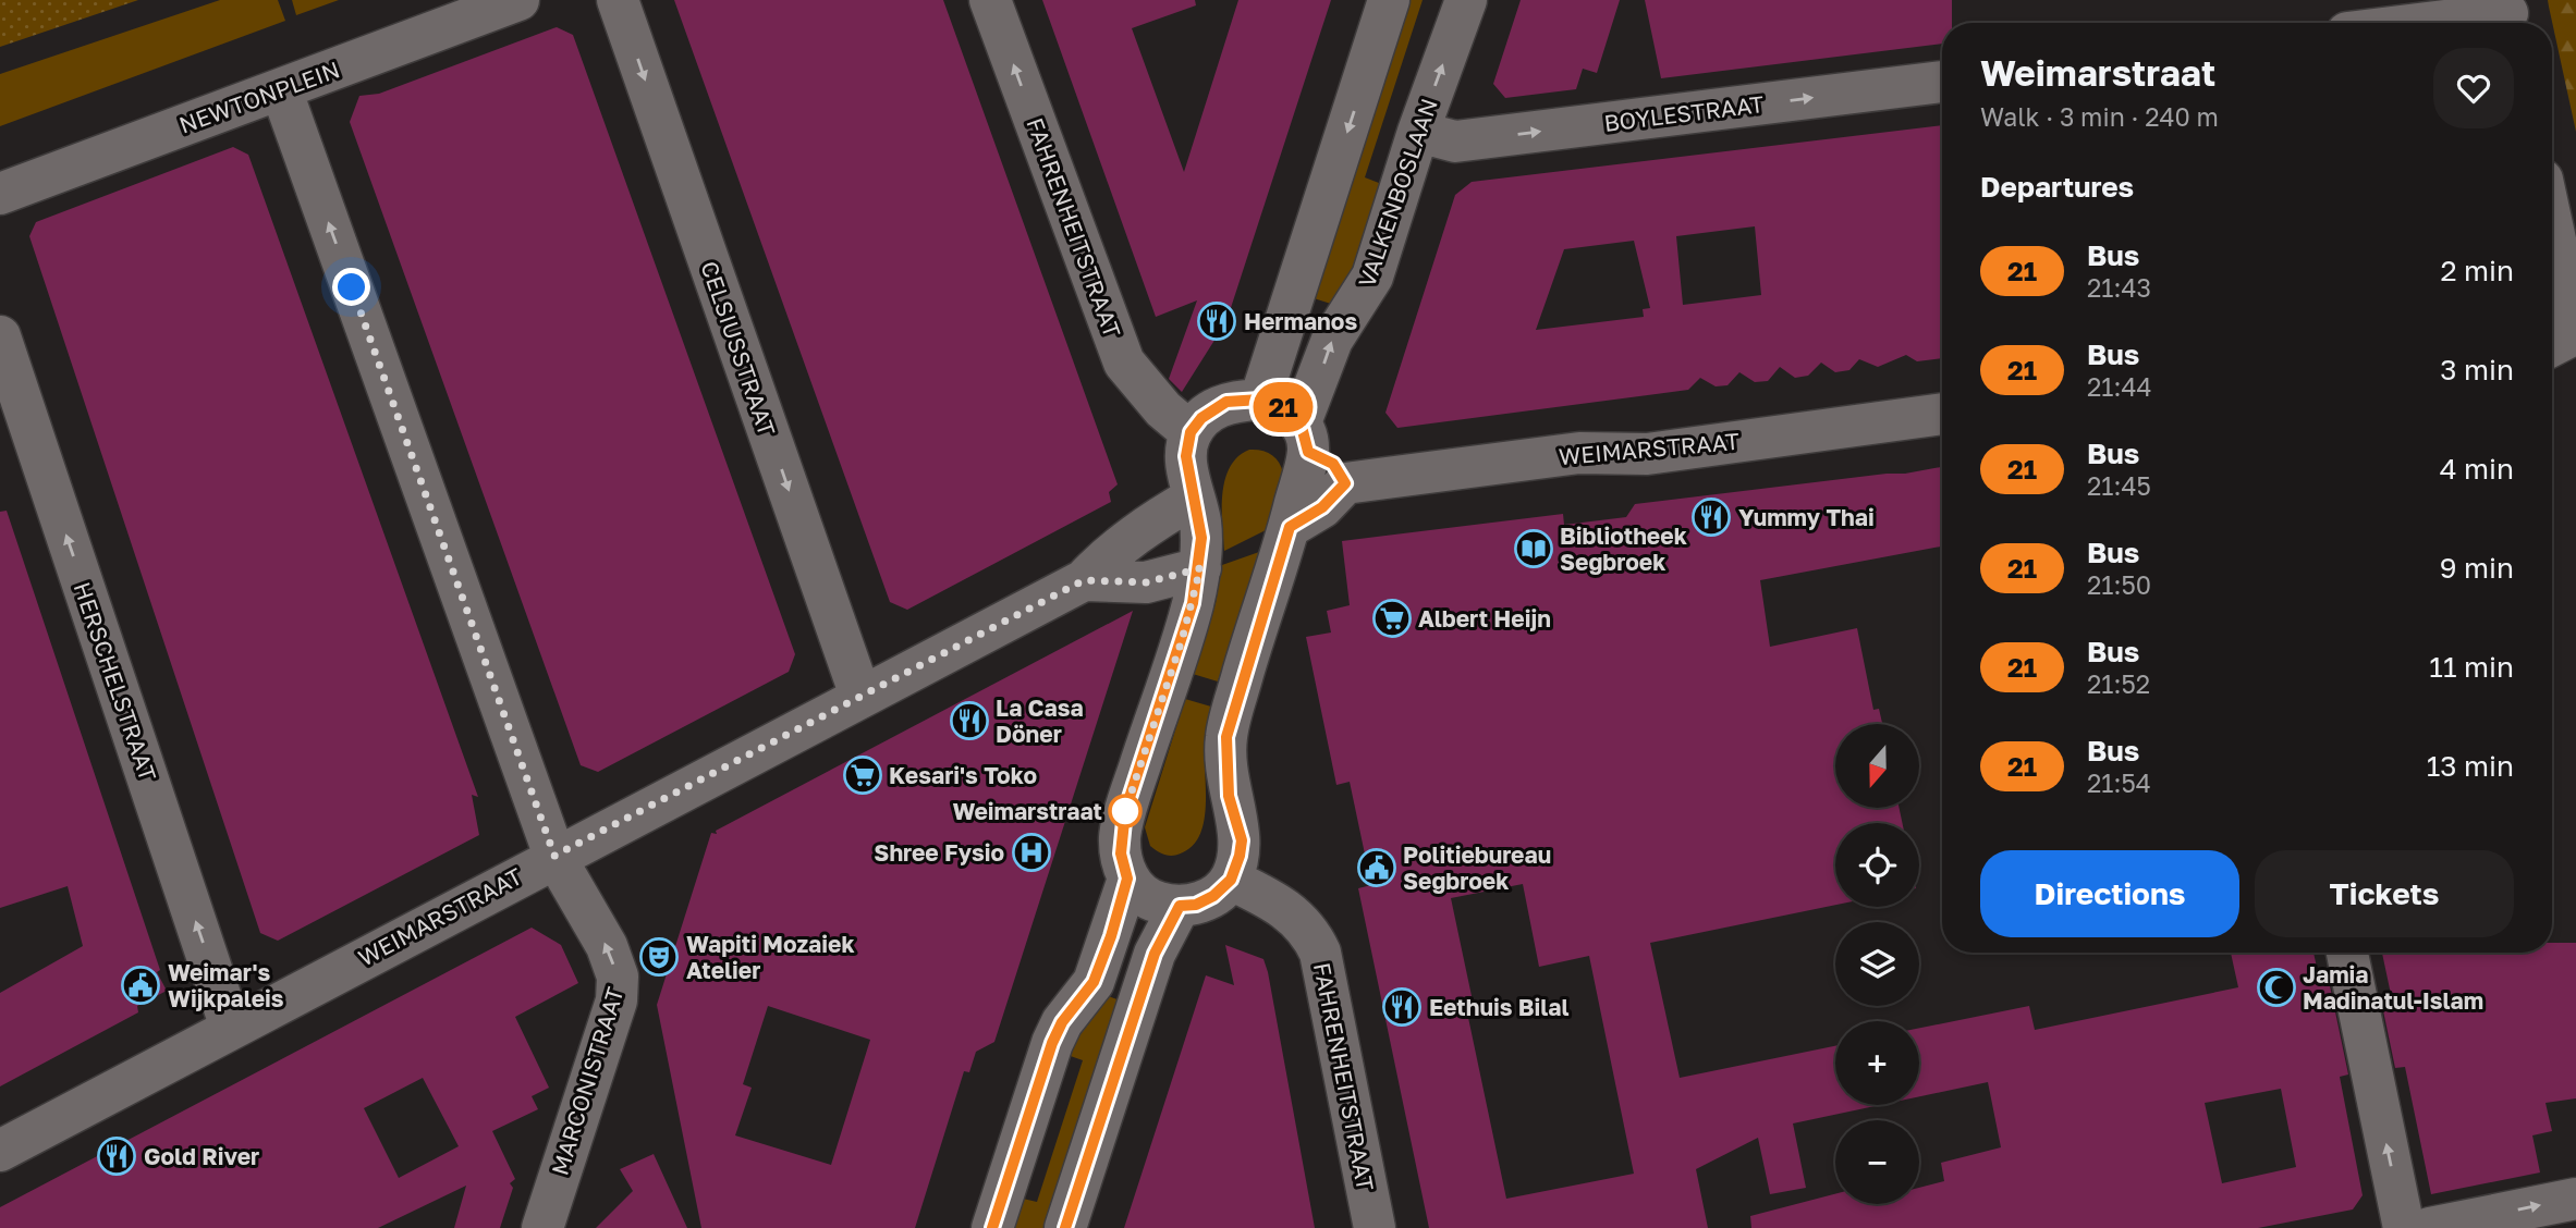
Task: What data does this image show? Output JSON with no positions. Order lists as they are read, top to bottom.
{
  "streets": {
    "street": [
      "NEWTONPLEIN",
      "BOYLESTRAAT",
      "VALKENBOSLAAN",
      "FAHRENHEITSTRAAT",
      "CELSIUSSTRAAT",
      "WEIMARSTRAAT",
      "HERSCHELSTRAAT",
      "MARCONISTRAAT"
    ]
  },
  "crossings": [
    ["NEWTONPLEIN", "MARCONISTRAAT"],
    ["BOYLESTRAAT", "VALKENBOSLAAN"],
    ["VALKENBOSLAAN", "FAHRENHEITSTRAAT"],
    ["CELSIUSSTRAAT", "WEIMARSTRAAT"],
    ["WEIMARSTRAAT", "HERSCHELSTRAAT"],
    ["WEIMARSTRAAT", "MARCONISTRAAT"]
  ],
  "one_way": [
    "BOYLESTRAAT",
    "FAHRENHEITSTRAAT",
    "CELSIUSSTRAAT",
    "HERSCHELSTRAAT",
    "MARCONISTRAAT"
  ],
  "places": {
    "restaurant": [
      "Hermanos",
      "Yummy Thai",
      "La Casa Döner",
      "Eethuis Bilal",
      "Gold River"
    ],
    "library": ["Bibliotheek Segbroek"],
    "supermarket": ["Albert Heijn", "Kesari's Toko"],
    "other": ["Weimarstraat"],
    "hospital": ["Shree Fysio"],
    "public building": ["Politiebureau Segbroek", "Weimar's Wijkpaleis"],
    "theatre": ["Wapiti Mozaiek Atelier"],
    "mosque": ["Jamia Madinatul-Islam"]
  },
  "lines": ["bus line 21"],
  "north": "bottom",
  "page": {
    "on_map": "21",
    "heading": [
      ["Weimarstraat", "Walk · 3 min · 240 m"],
      "Departures"
    ],
    "list": [
      {
        "mark": "21",
        "name": "Bus",
        "note": "21:43",
        "value": "2 min"
      },
      {
        "mark": "21",
        "name": "Bus",
        "note": "21:44",
        "value": "3 min"
      },
      {
        "mark": "21",
        "name": "Bus",
        "note": "21:45",
        "value": "4 min"
      },
      {
        "mark": "21",
        "name": "Bus",
        "note": "21:50",
        "value": "9 min"
      },
      {
        "mark": "21",
        "name": "Bus",
        "note": "21:52",
        "value": "11 min"
      },
      {
        "mark": "21",
        "name": "Bus",
        "note": "21:54",
        "value": "13 min"
      }
    ],
    "map_buttons": ["+", "−"],
    "buttons": ["Directions", "Tickets"]
  }
}
